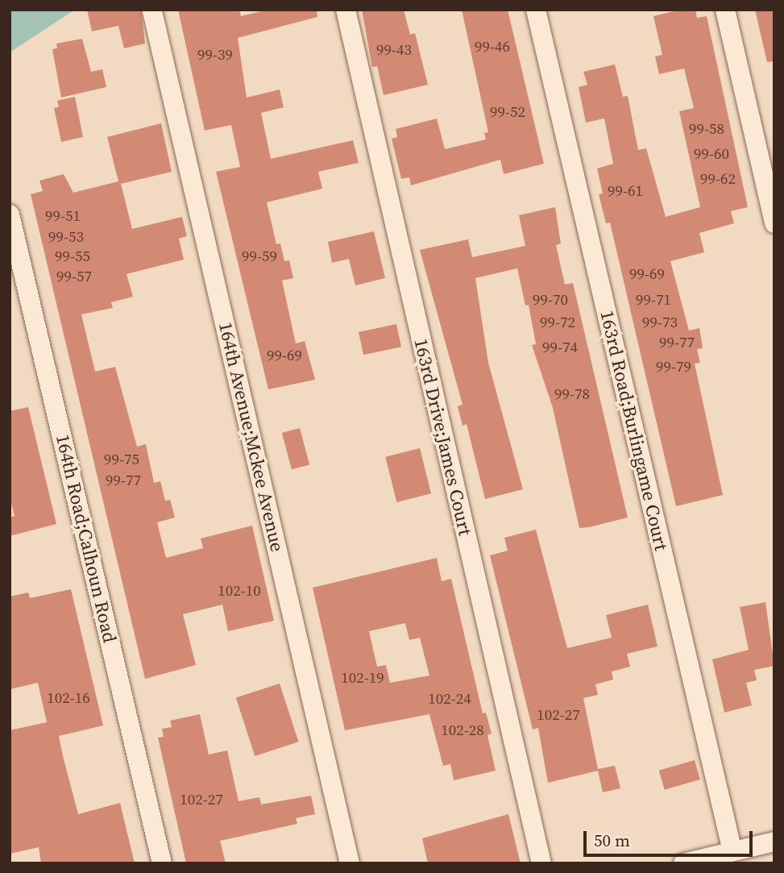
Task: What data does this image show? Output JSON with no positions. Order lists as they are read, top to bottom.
{
  "streets": {
    "street": [
      "163rd Road;Burlingame Court",
      "164th Avenue;Mckee Avenue",
      "163rd Drive;James Court",
      "164th Road;Calhoun Road"
    ]
  },
  "house_numbers": [
    "99-46",
    "99-43",
    "99-39",
    "99-52",
    "99-58",
    "99-60",
    "99-62",
    "99-61",
    "99-51",
    "99-53",
    "99-55",
    "99-59",
    "99-69",
    "99-57",
    "99-70",
    "99-71",
    "99-72",
    "99-73",
    "99-77",
    "99-74",
    "99-69",
    "99-79",
    "99-78",
    "99-75",
    "99-77",
    "102-10",
    "102-19",
    "102-16",
    "102-24",
    "102-27",
    "102-28",
    "102-27"
  ],
  "scale_bar": "50 m"
}
